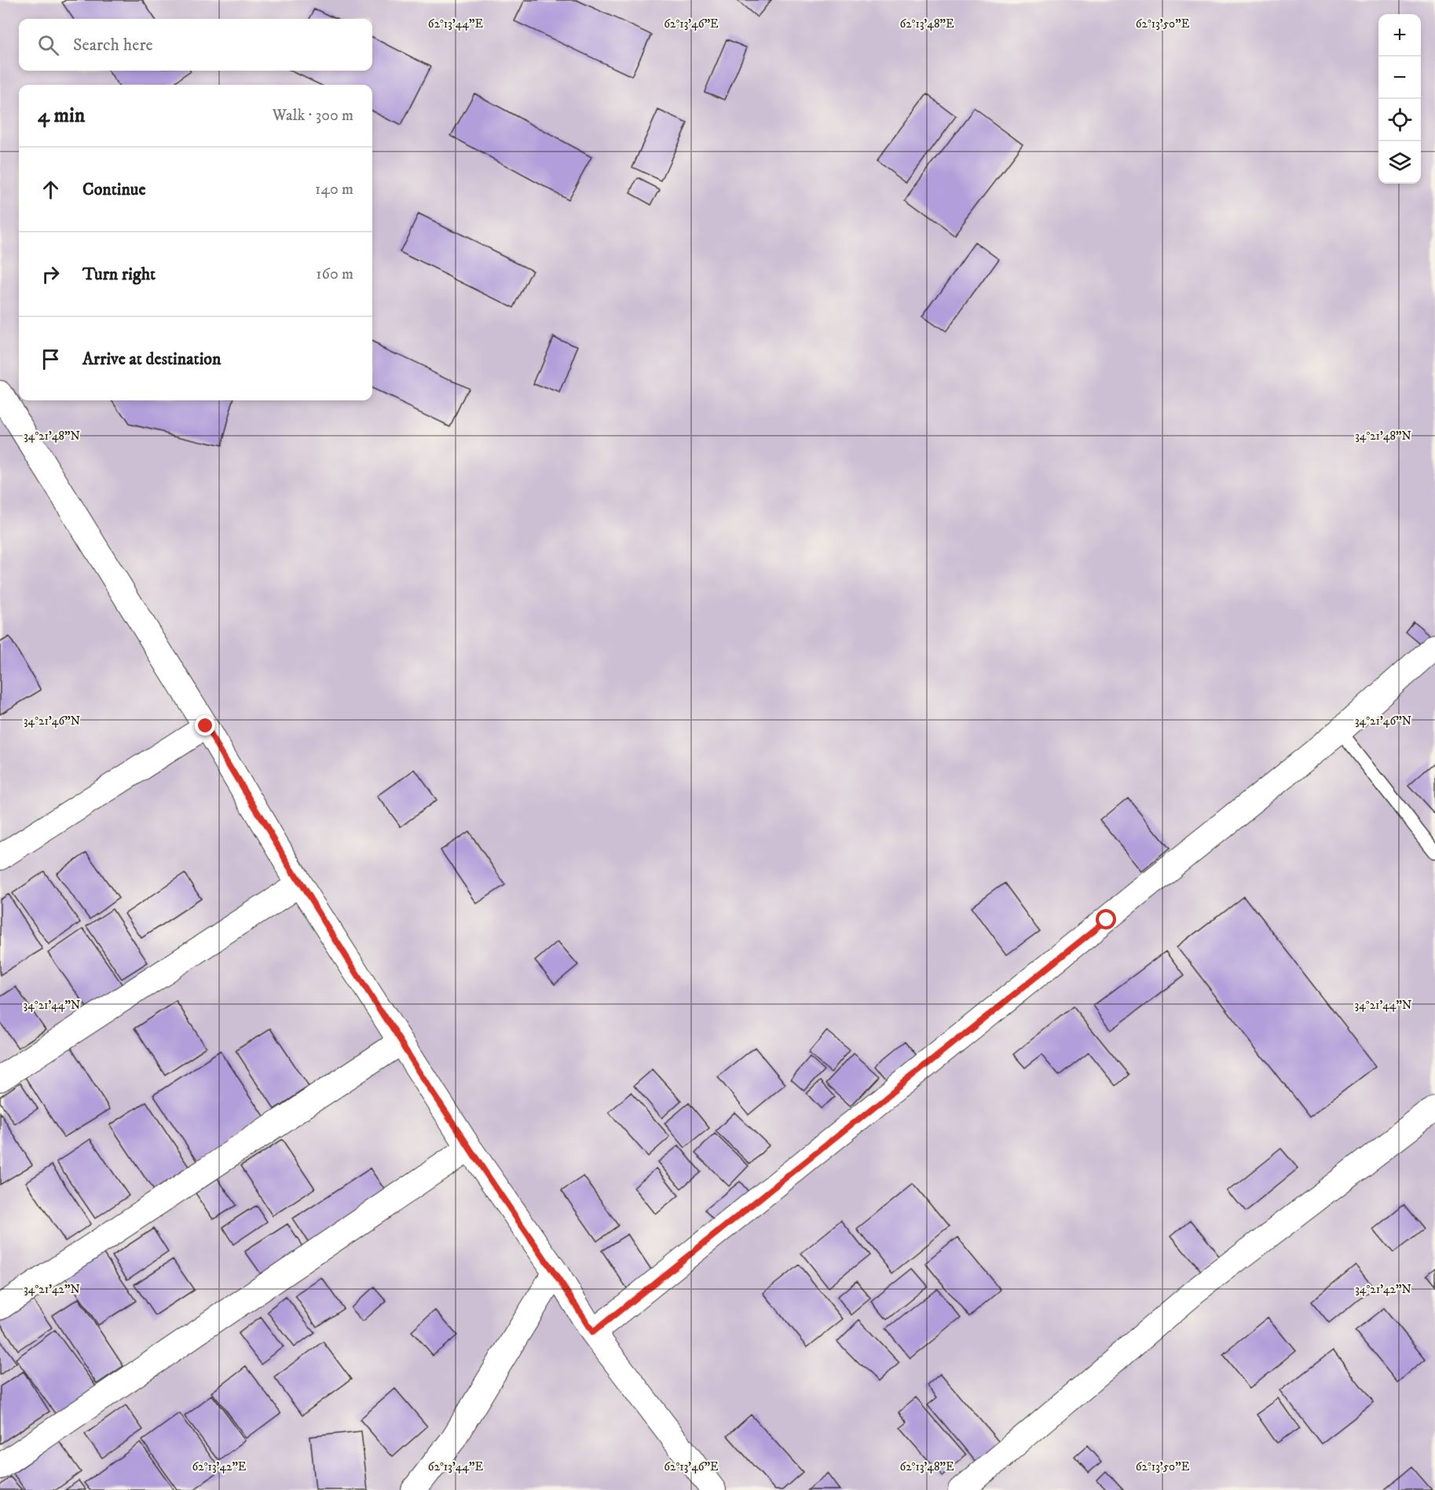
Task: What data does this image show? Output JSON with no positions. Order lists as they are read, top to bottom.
{
  "page": {
    "map_buttons": ["+", "−"],
    "search": "Search here",
    "heading": ["4 min", "Walk · 300 m"],
    "list": [
      ["Continue", "140 m"],
      ["Turn right", "160 m"],
      "Arrive at destination"
    ]
  },
  "coordinates": [
    "62°13'44\"E",
    "62°13'46\"E",
    "62°13'48\"E",
    "62°13'50\"E",
    "34°21'48\"N",
    "34°21'46\"N",
    "34°21'44\"N",
    "34°21'42\"N",
    "62°13'42\"E"
  ]
}
